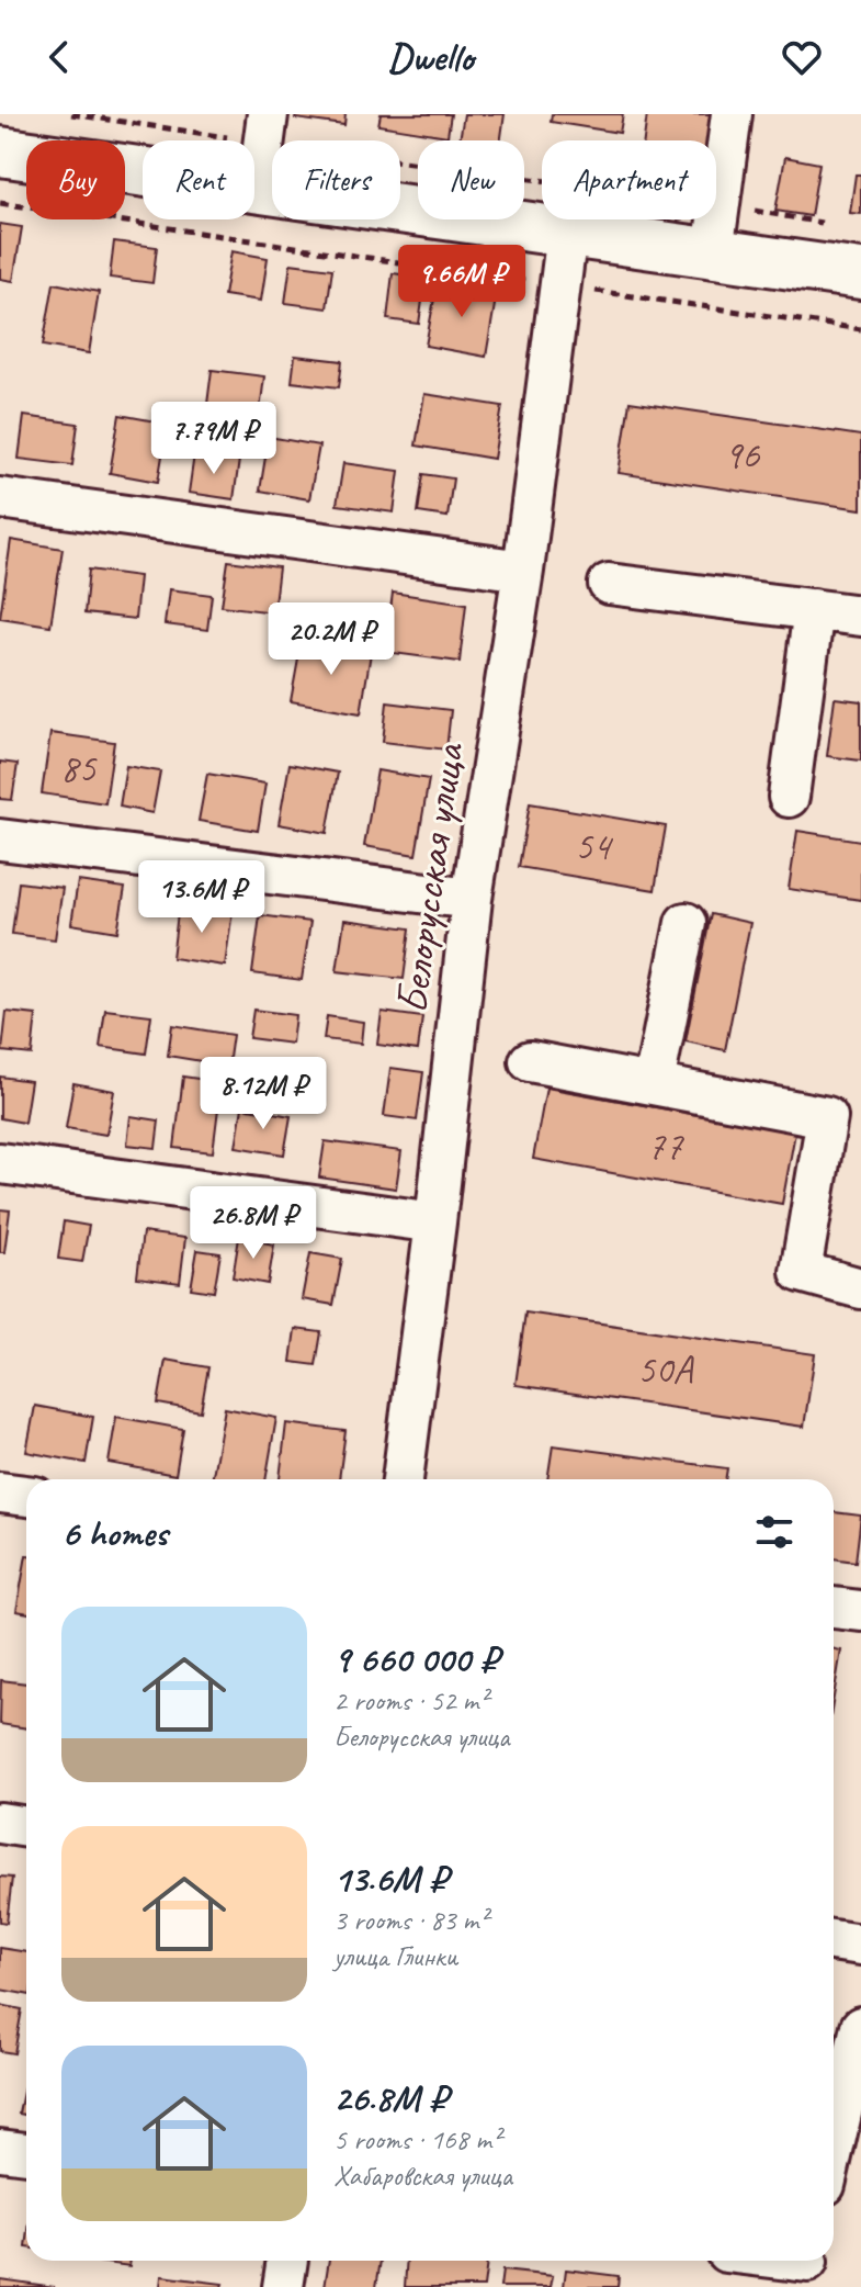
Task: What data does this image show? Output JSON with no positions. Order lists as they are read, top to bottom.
{
  "streets": {
    "street": ["Белорусская улица"]
  },
  "house_numbers": [
    "96",
    "85",
    "54",
    "77",
    "50А"
  ],
  "page": {
    "header": "Dwello",
    "chip": [
      "Buy",
      "Rent",
      "Filters",
      "New",
      "Apartment"
    ],
    "price": [
      "9.66M ₽",
      "7.79M ₽",
      "20.2M ₽",
      "13.6M ₽",
      "8.12M ₽",
      "26.8M ₽"
    ],
    "heading": "6 homes",
    "list": [
      {
        "name": "9 660 000 ₽",
        "note": "2 rooms · 52 m² · Белорусская улица"
      },
      {
        "name": "13.6M ₽",
        "note": "3 rooms · 83 m² · улица Глинки"
      },
      {
        "name": "26.8M ₽",
        "note": "5 rooms · 168 m² · Хабаровская улица"
      }
    ]
  }
}
